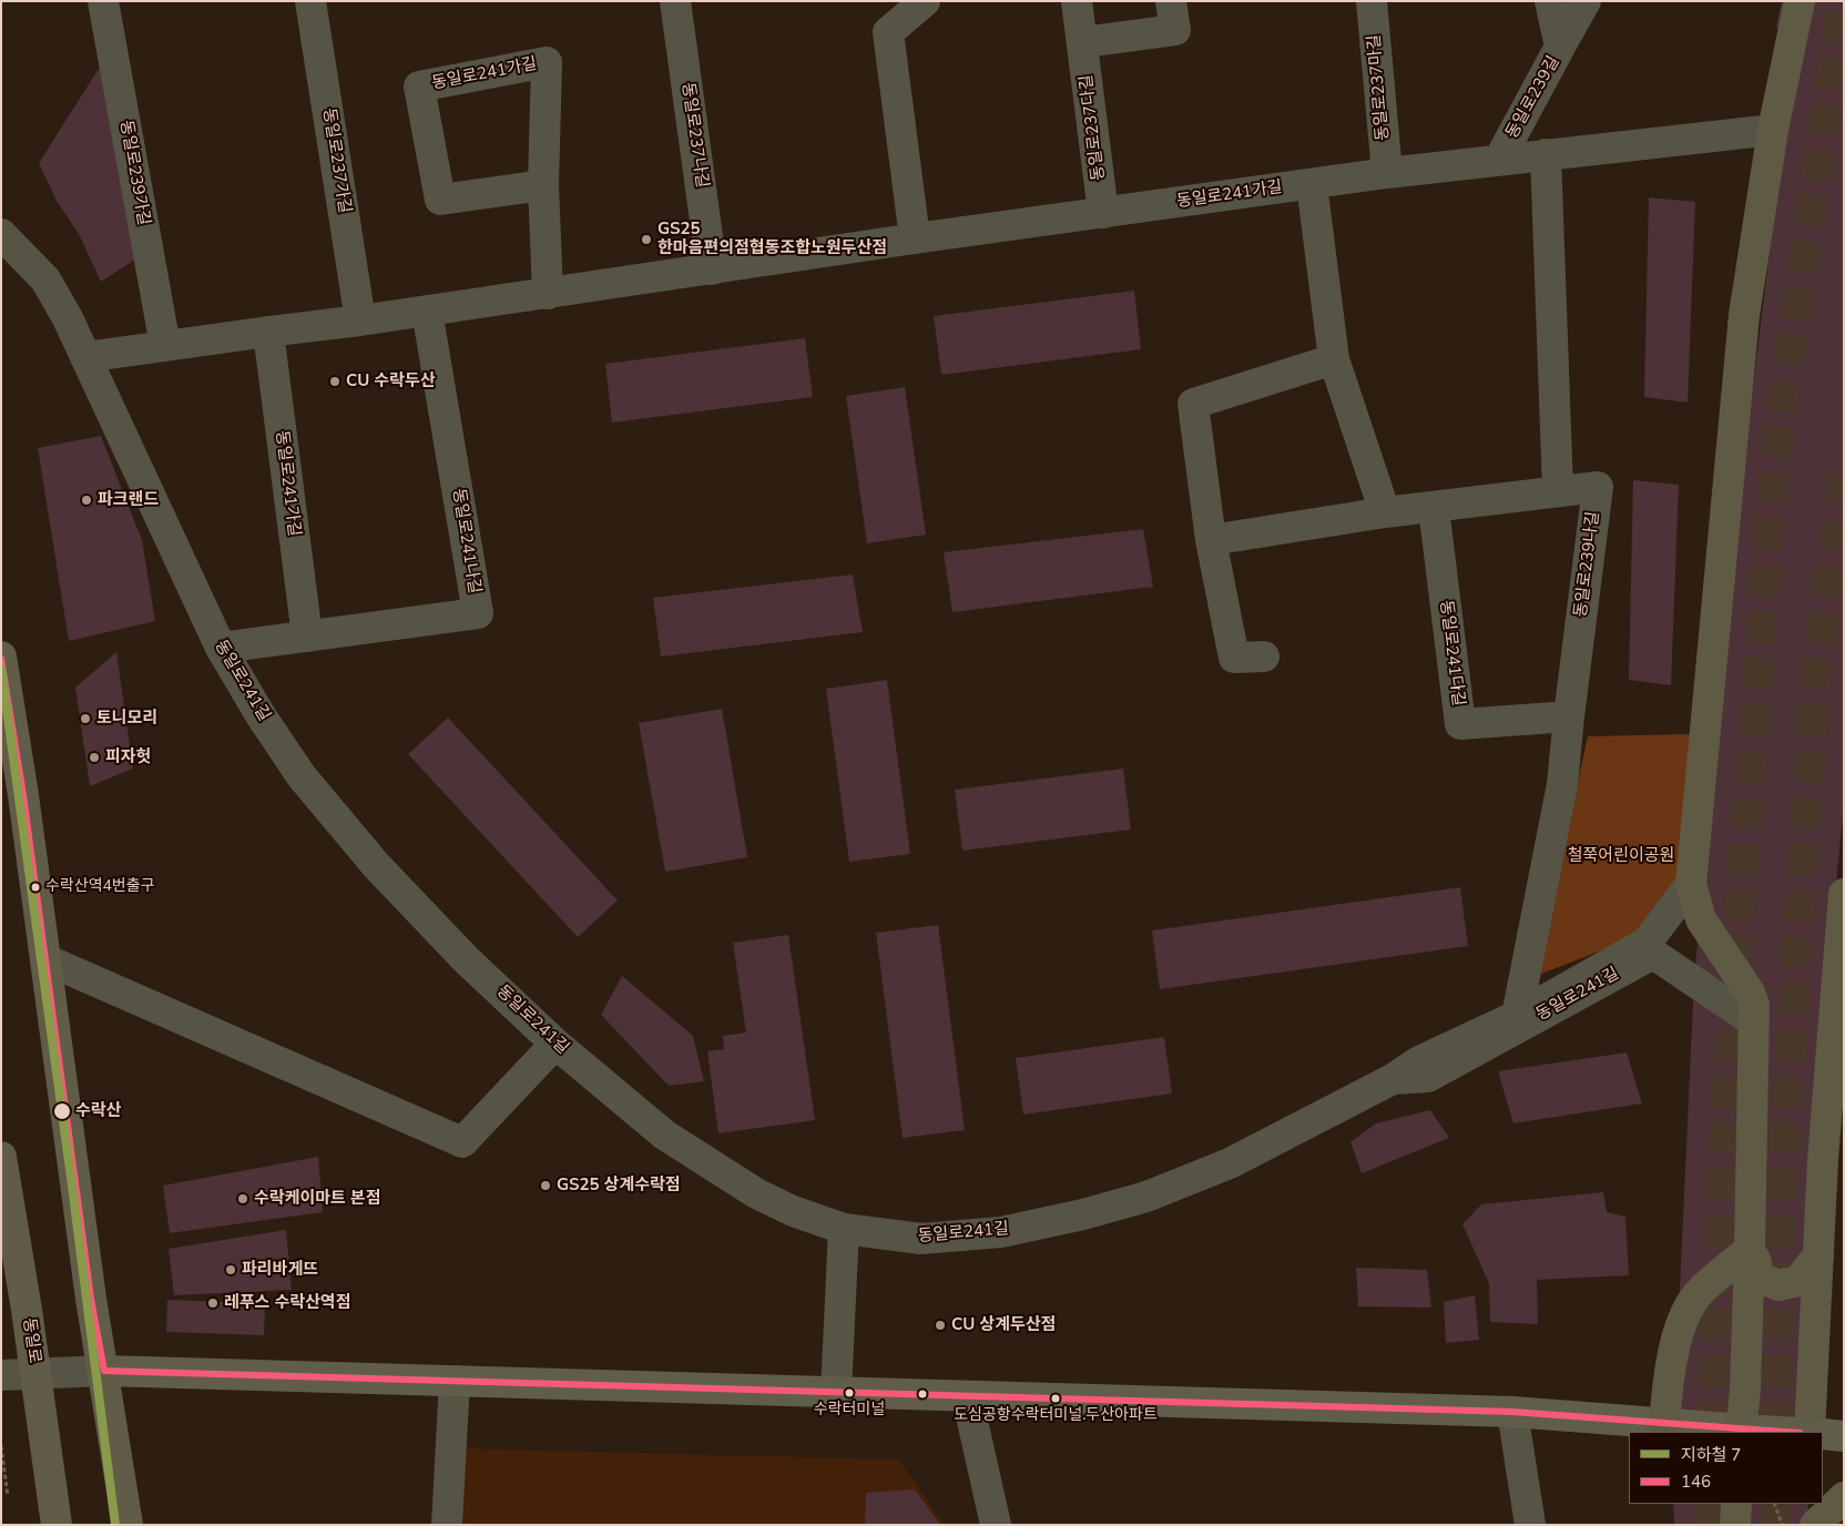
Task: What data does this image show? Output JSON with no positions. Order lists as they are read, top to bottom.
{
  "streets": {
    "main road": ["동일로"],
    "street": [
      "동일로241가길",
      "동일로237마길",
      "동일로239길",
      "동일로237다길",
      "동일로237나길",
      "동일로237가길",
      "동일로239가길",
      "동일로241나길",
      "동일로239나길",
      "동일로241다길",
      "동일로241길"
    ]
  },
  "crossings": [
    ["동일로241가길", "동일로237마길"],
    ["동일로241가길", "동일로239길"],
    ["동일로241가길", "동일로237다길"],
    ["동일로241가길", "동일로237나길"],
    ["동일로241가길", "동일로237가길"],
    ["동일로241가길", "동일로239가길"],
    ["동일로241가길", "동일로241나길"],
    ["동일로241가길", "동일로241길"],
    ["동일로241나길", "동일로241길"],
    ["동일로239나길", "동일로241다길"],
    ["동일로239나길", "동일로241길"]
  ],
  "parks": ["철쭉어린이공원"],
  "places": [
    "GS25 한마음편의점협동조합노원두산점",
    "CU 수락두산",
    "파크랜드",
    "토니모리",
    "피자헛",
    "수락산역4번출구",
    "수락산",
    "GS25 상계수락점",
    "수락케이마트 본점",
    "파리바게뜨",
    "레푸스 수락산역점",
    "CU 상계두산점",
    "수락터미널",
    "도심공항수락터미널.두산아파트"
  ],
  "lines": ["transit line 146", "metro line 7"],
  "legend": ["지하철 7", "146"]
}
